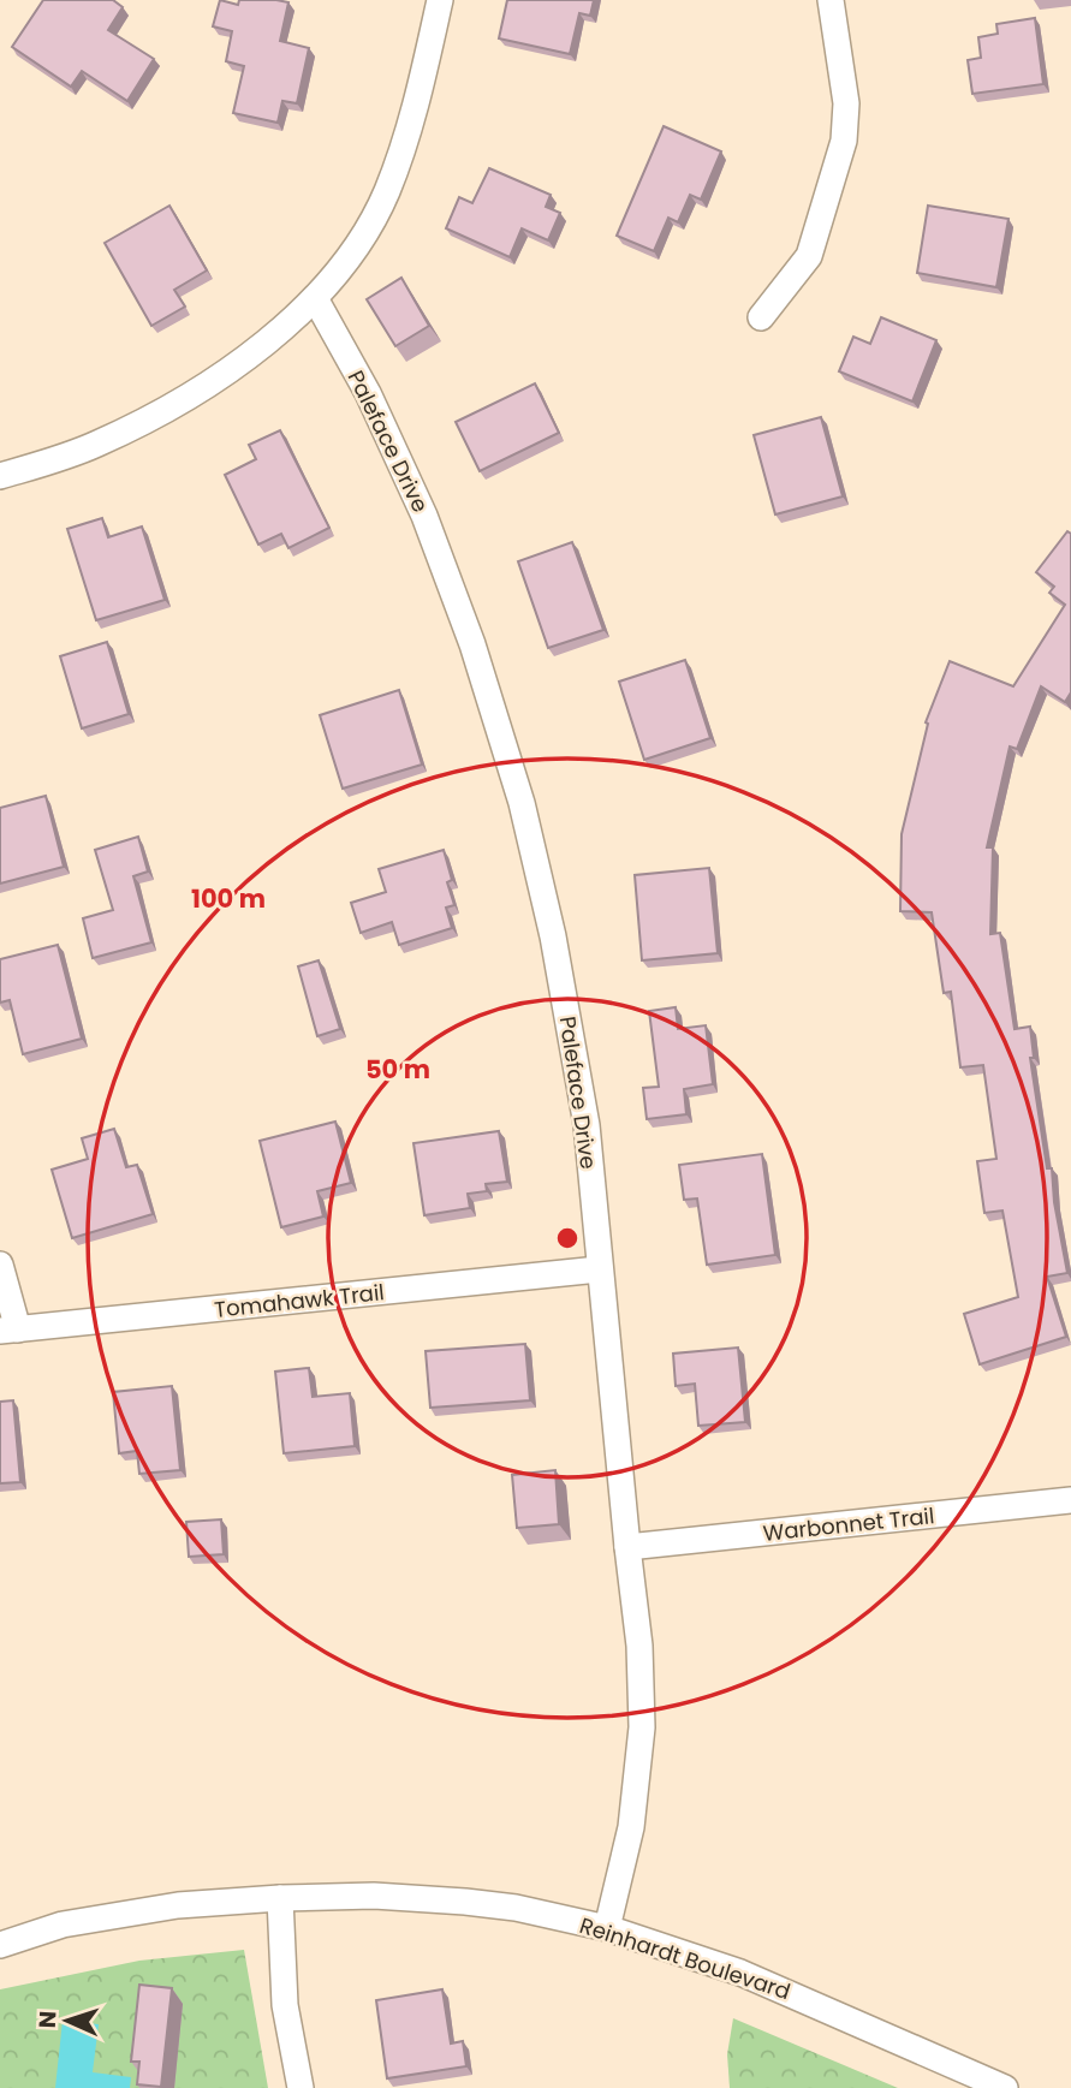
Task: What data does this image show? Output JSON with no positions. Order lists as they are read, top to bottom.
{
  "streets": {
    "street": [
      "Paleface Drive",
      "Tomahawk Trail",
      "Warbonnet Trail",
      "Reinhardt Boulevard"
    ]
  },
  "crossings": [
    ["Paleface Drive", "Tomahawk Trail"],
    ["Paleface Drive", "Warbonnet Trail"],
    ["Paleface Drive", "Reinhardt Boulevard"]
  ],
  "north": "left",
  "rings": ["100 m", "50 m"]
}
